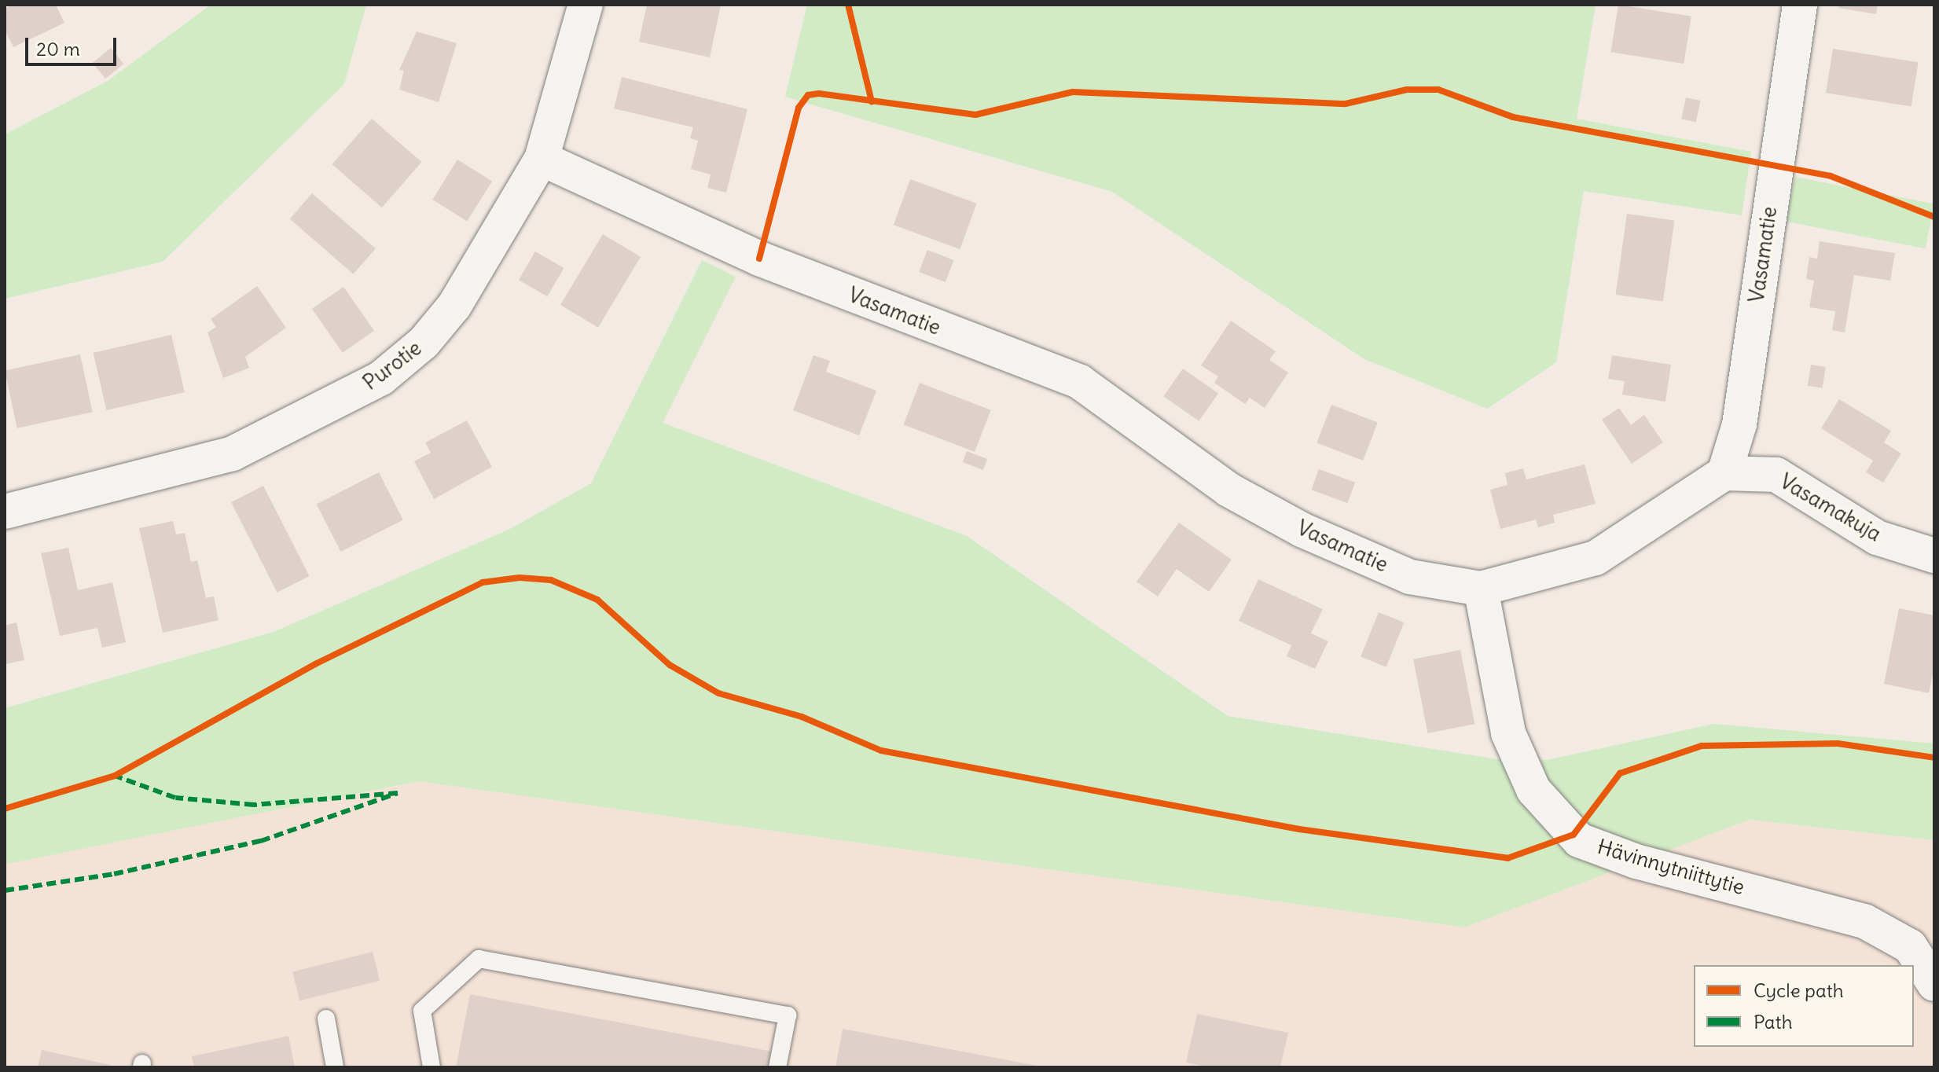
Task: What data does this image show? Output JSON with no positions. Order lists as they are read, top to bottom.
{
  "streets": {
    "street": [
      "Vasamatie",
      "Purotie",
      "Vasamakuja",
      "Hävinnytniittytie"
    ]
  },
  "crossings": [
    ["Vasamatie", "Purotie"],
    ["Vasamatie", "Vasamakuja"],
    ["Vasamatie", "Hävinnytniittytie"]
  ],
  "legend": ["Cycle path", "Path"],
  "scale_bar": "20 m"
}
